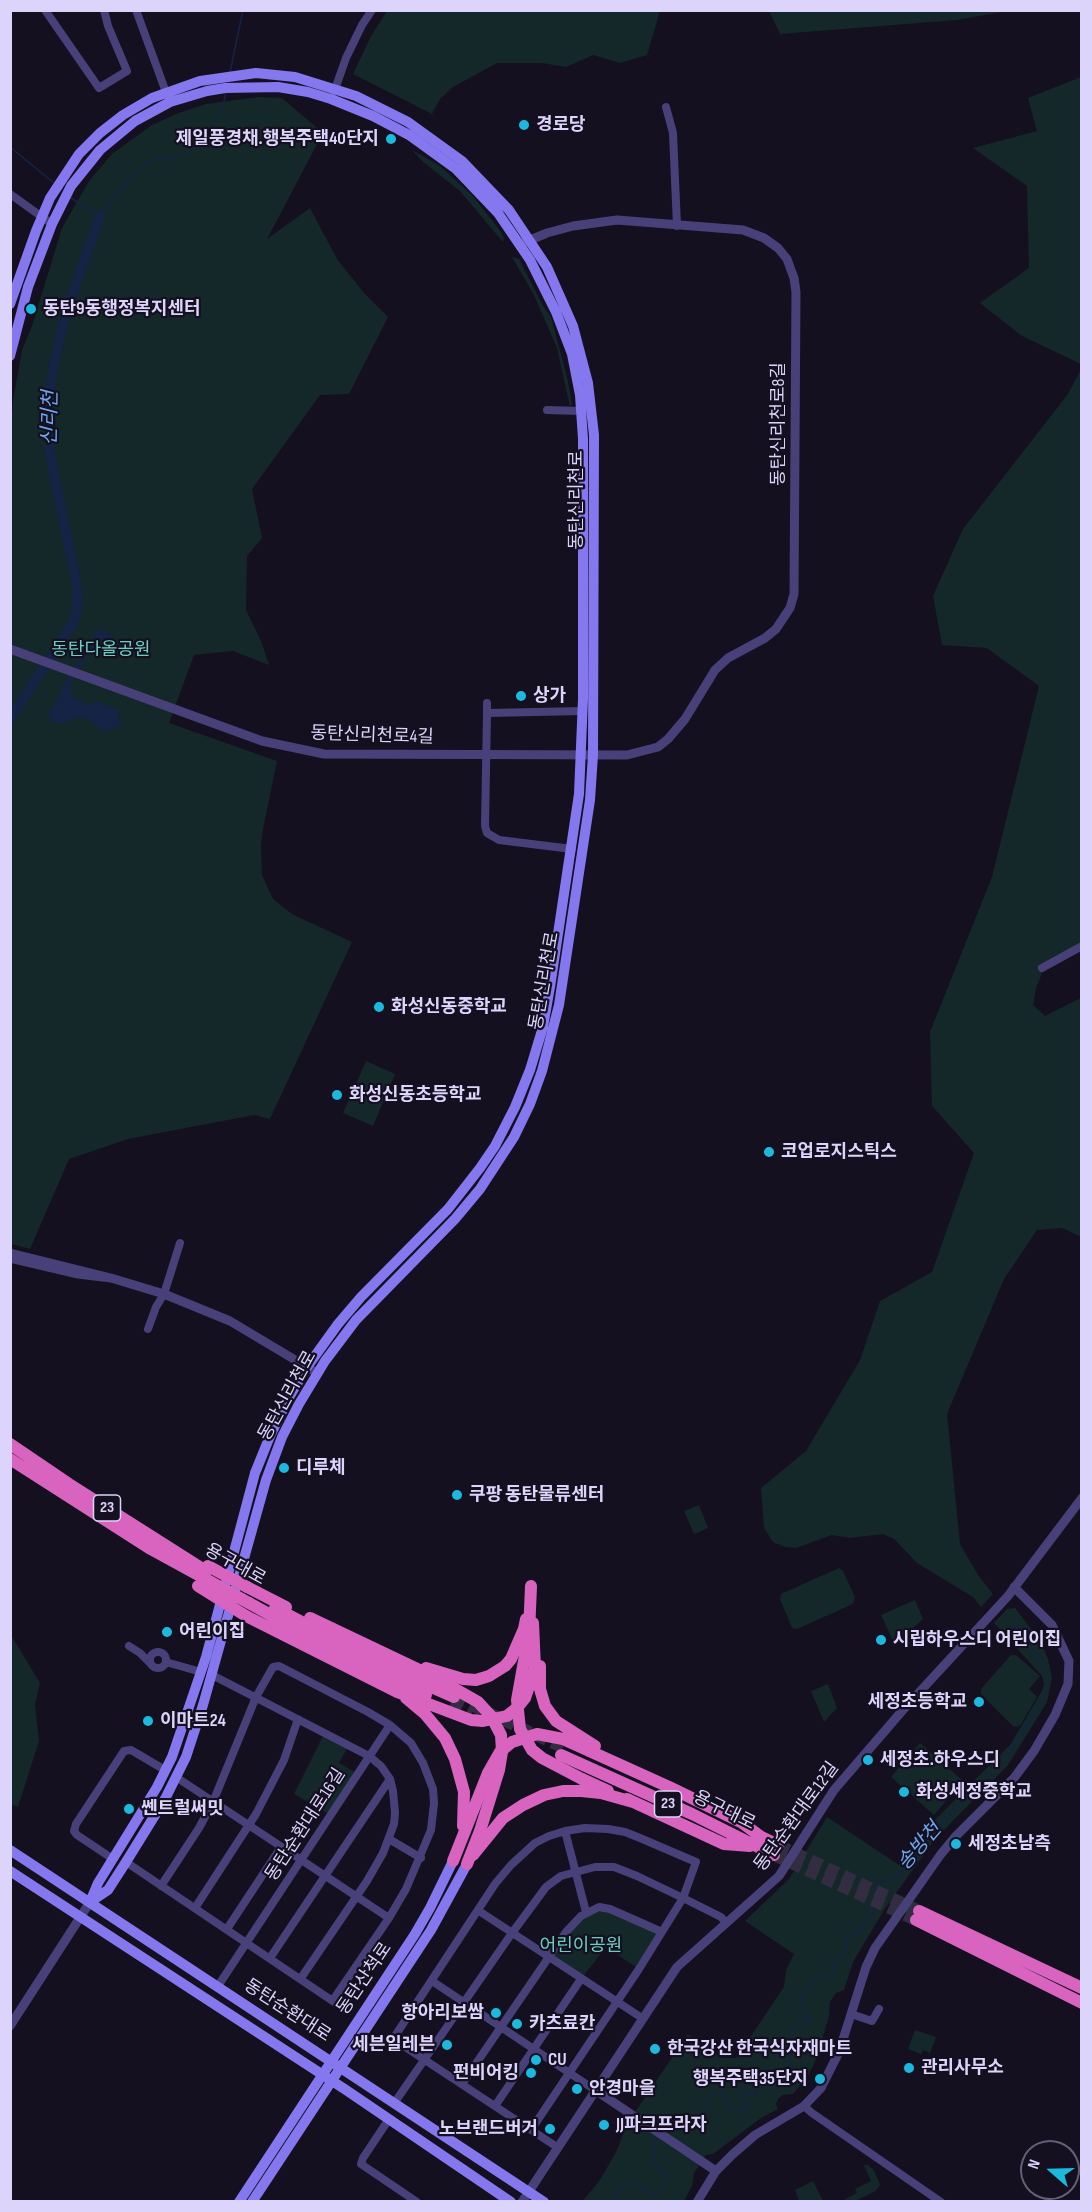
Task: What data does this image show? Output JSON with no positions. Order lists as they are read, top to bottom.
{
  "streets": {
    "highway": ["23", "용구대로"],
    "main road": ["동탄신리천로", "동탄산척로", "동탄순환대로"],
    "street": [
      "동탄신리천로8길",
      "동탄신리천로4길",
      "동탄순환대로12길",
      "동탄순환대로16길"
    ]
  },
  "crossings": [
    ["동탄신리천로8길", "동탄신리천로"],
    ["동탄신리천로8길", "동탄신리천로4길"],
    ["동탄신리천로", "동탄신리천로4길"],
    ["동탄신리천로", "동탄순환대로"],
    ["동탄순환대로12길", "동탄순환대로"],
    ["동탄순환대로16길", "동탄순환대로"],
    ["동탄산척로", "동탄순환대로"]
  ],
  "water": ["신리천", "송방천"],
  "parks": ["동탄다올공원", "어린이공원"],
  "places": [
    "경로당",
    "제일풍경채.행복주택40단지",
    "동탄9동행정복지센터",
    "상가",
    "화성신동중학교",
    "화성신동초등학교",
    "코업로지스틱스",
    "디루체",
    "쿠팡 동탄물류센터",
    "어린이집",
    "시립하우스디 어린이집",
    "세정초등학교",
    "이마트24",
    "세정초.하우스디",
    "화성세정중학교",
    "쎈트럴써밋",
    "세정초남측",
    "항아리보쌈",
    "카츠료칸",
    "세븐일레븐",
    "한국강산 한국식자재마트",
    "CU",
    "관리사무소",
    "펀비어킹",
    "행복주택35단지",
    "안경마을",
    "JJ파크프라자",
    "노브랜드버거"
  ],
  "north": "left"
}
